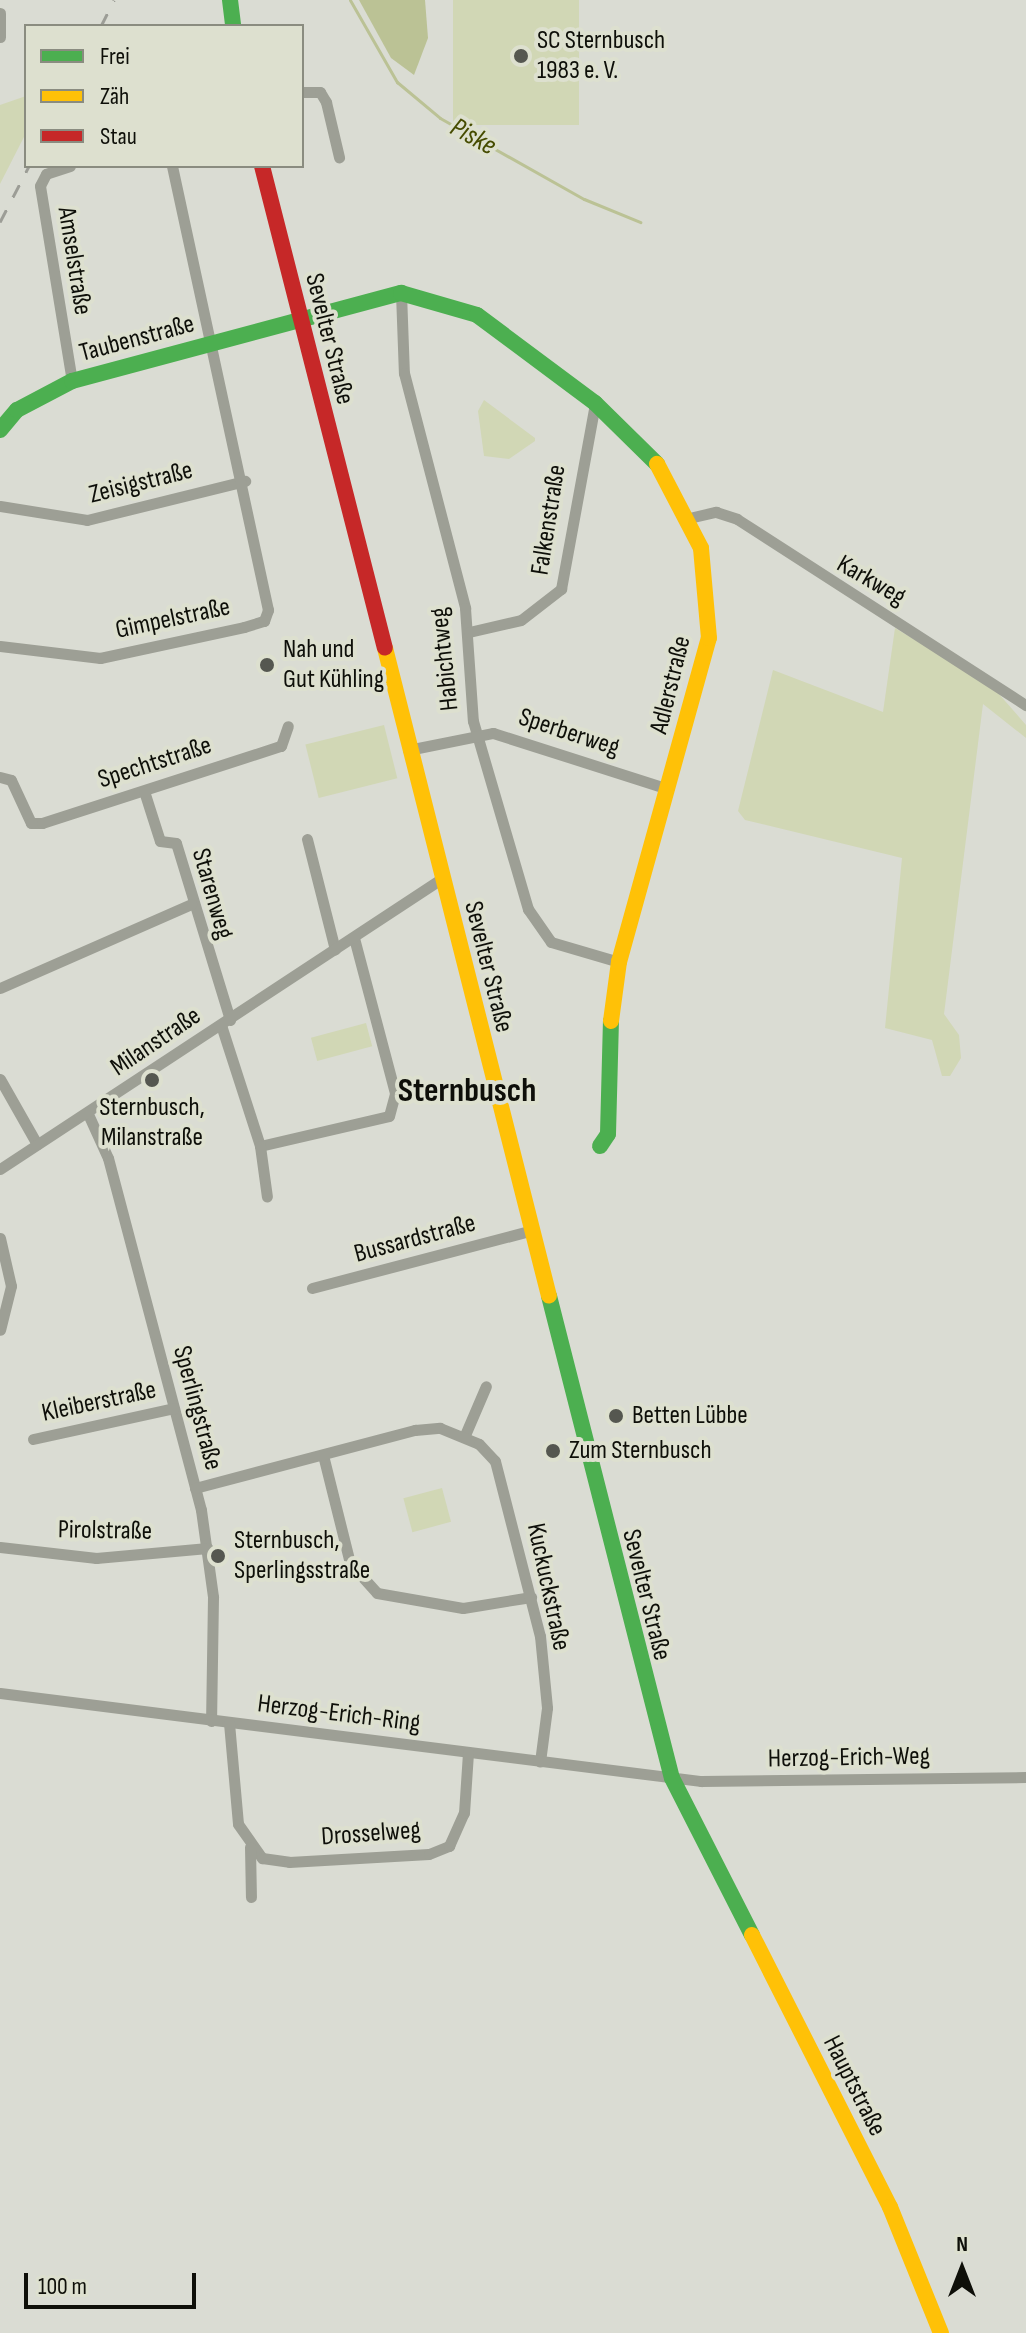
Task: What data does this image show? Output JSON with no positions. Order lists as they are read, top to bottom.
{
  "streets": {
    "street": [
      "Amselstraße",
      "Taubenstraße",
      "Sevelter Straße",
      "Zeisigstraße",
      "Falkenstraße",
      "Karkweg",
      "Gimpelstraße",
      "Habichtweg",
      "Adlerstraße",
      "Sperberweg",
      "Spechtstraße",
      "Starenweg",
      "Milanstraße",
      "Bussardstraße",
      "Kleiberstraße",
      "Sperlingstraße",
      "Pirolstraße",
      "Kuckuckstraße",
      "Herzog-Erich-Ring",
      "Herzog-Erich-Weg",
      "Drosselweg",
      "Hauptstraße"
    ]
  },
  "crossings": [
    ["Amselstraße", "Taubenstraße"],
    ["Taubenstraße", "Sevelter Straße"],
    ["Taubenstraße", "Gimpelstraße"],
    ["Taubenstraße", "Adlerstraße"],
    ["Sevelter Straße", "Adlerstraße"],
    ["Sevelter Straße", "Sperberweg"],
    ["Sevelter Straße", "Milanstraße"],
    ["Sevelter Straße", "Bussardstraße"],
    ["Sevelter Straße", "Herzog-Erich-Ring"],
    ["Sevelter Straße", "Herzog-Erich-Weg"],
    ["Sevelter Straße", "Hauptstraße"],
    ["Zeisigstraße", "Gimpelstraße"],
    ["Falkenstraße", "Habichtweg"],
    ["Falkenstraße", "Adlerstraße"],
    ["Karkweg", "Adlerstraße"],
    ["Habichtweg", "Adlerstraße"],
    ["Habichtweg", "Sperberweg"],
    ["Adlerstraße", "Sperberweg"],
    ["Spechtstraße", "Starenweg"],
    ["Starenweg", "Milanstraße"],
    ["Milanstraße", "Sperlingstraße"],
    ["Kleiberstraße", "Sperlingstraße"],
    ["Sperlingstraße", "Pirolstraße"],
    ["Sperlingstraße", "Herzog-Erich-Ring"],
    ["Kuckuckstraße", "Herzog-Erich-Ring"],
    ["Herzog-Erich-Ring", "Herzog-Erich-Weg"],
    ["Herzog-Erich-Ring", "Drosselweg"]
  ],
  "districts": ["Sternbusch"],
  "water": ["Piske"],
  "places": [
    "SC Sternbusch 1983 e. V.",
    "Nah und Gut Kühling",
    "Sternbusch, Milanstraße",
    "Betten Lübbe",
    "Zum Sternbusch",
    "Sternbusch, Sperlingsstraße"
  ],
  "legend": ["Frei", "Zäh", "Stau"],
  "scale_bar": "100 m",
  "north": "top"
}
